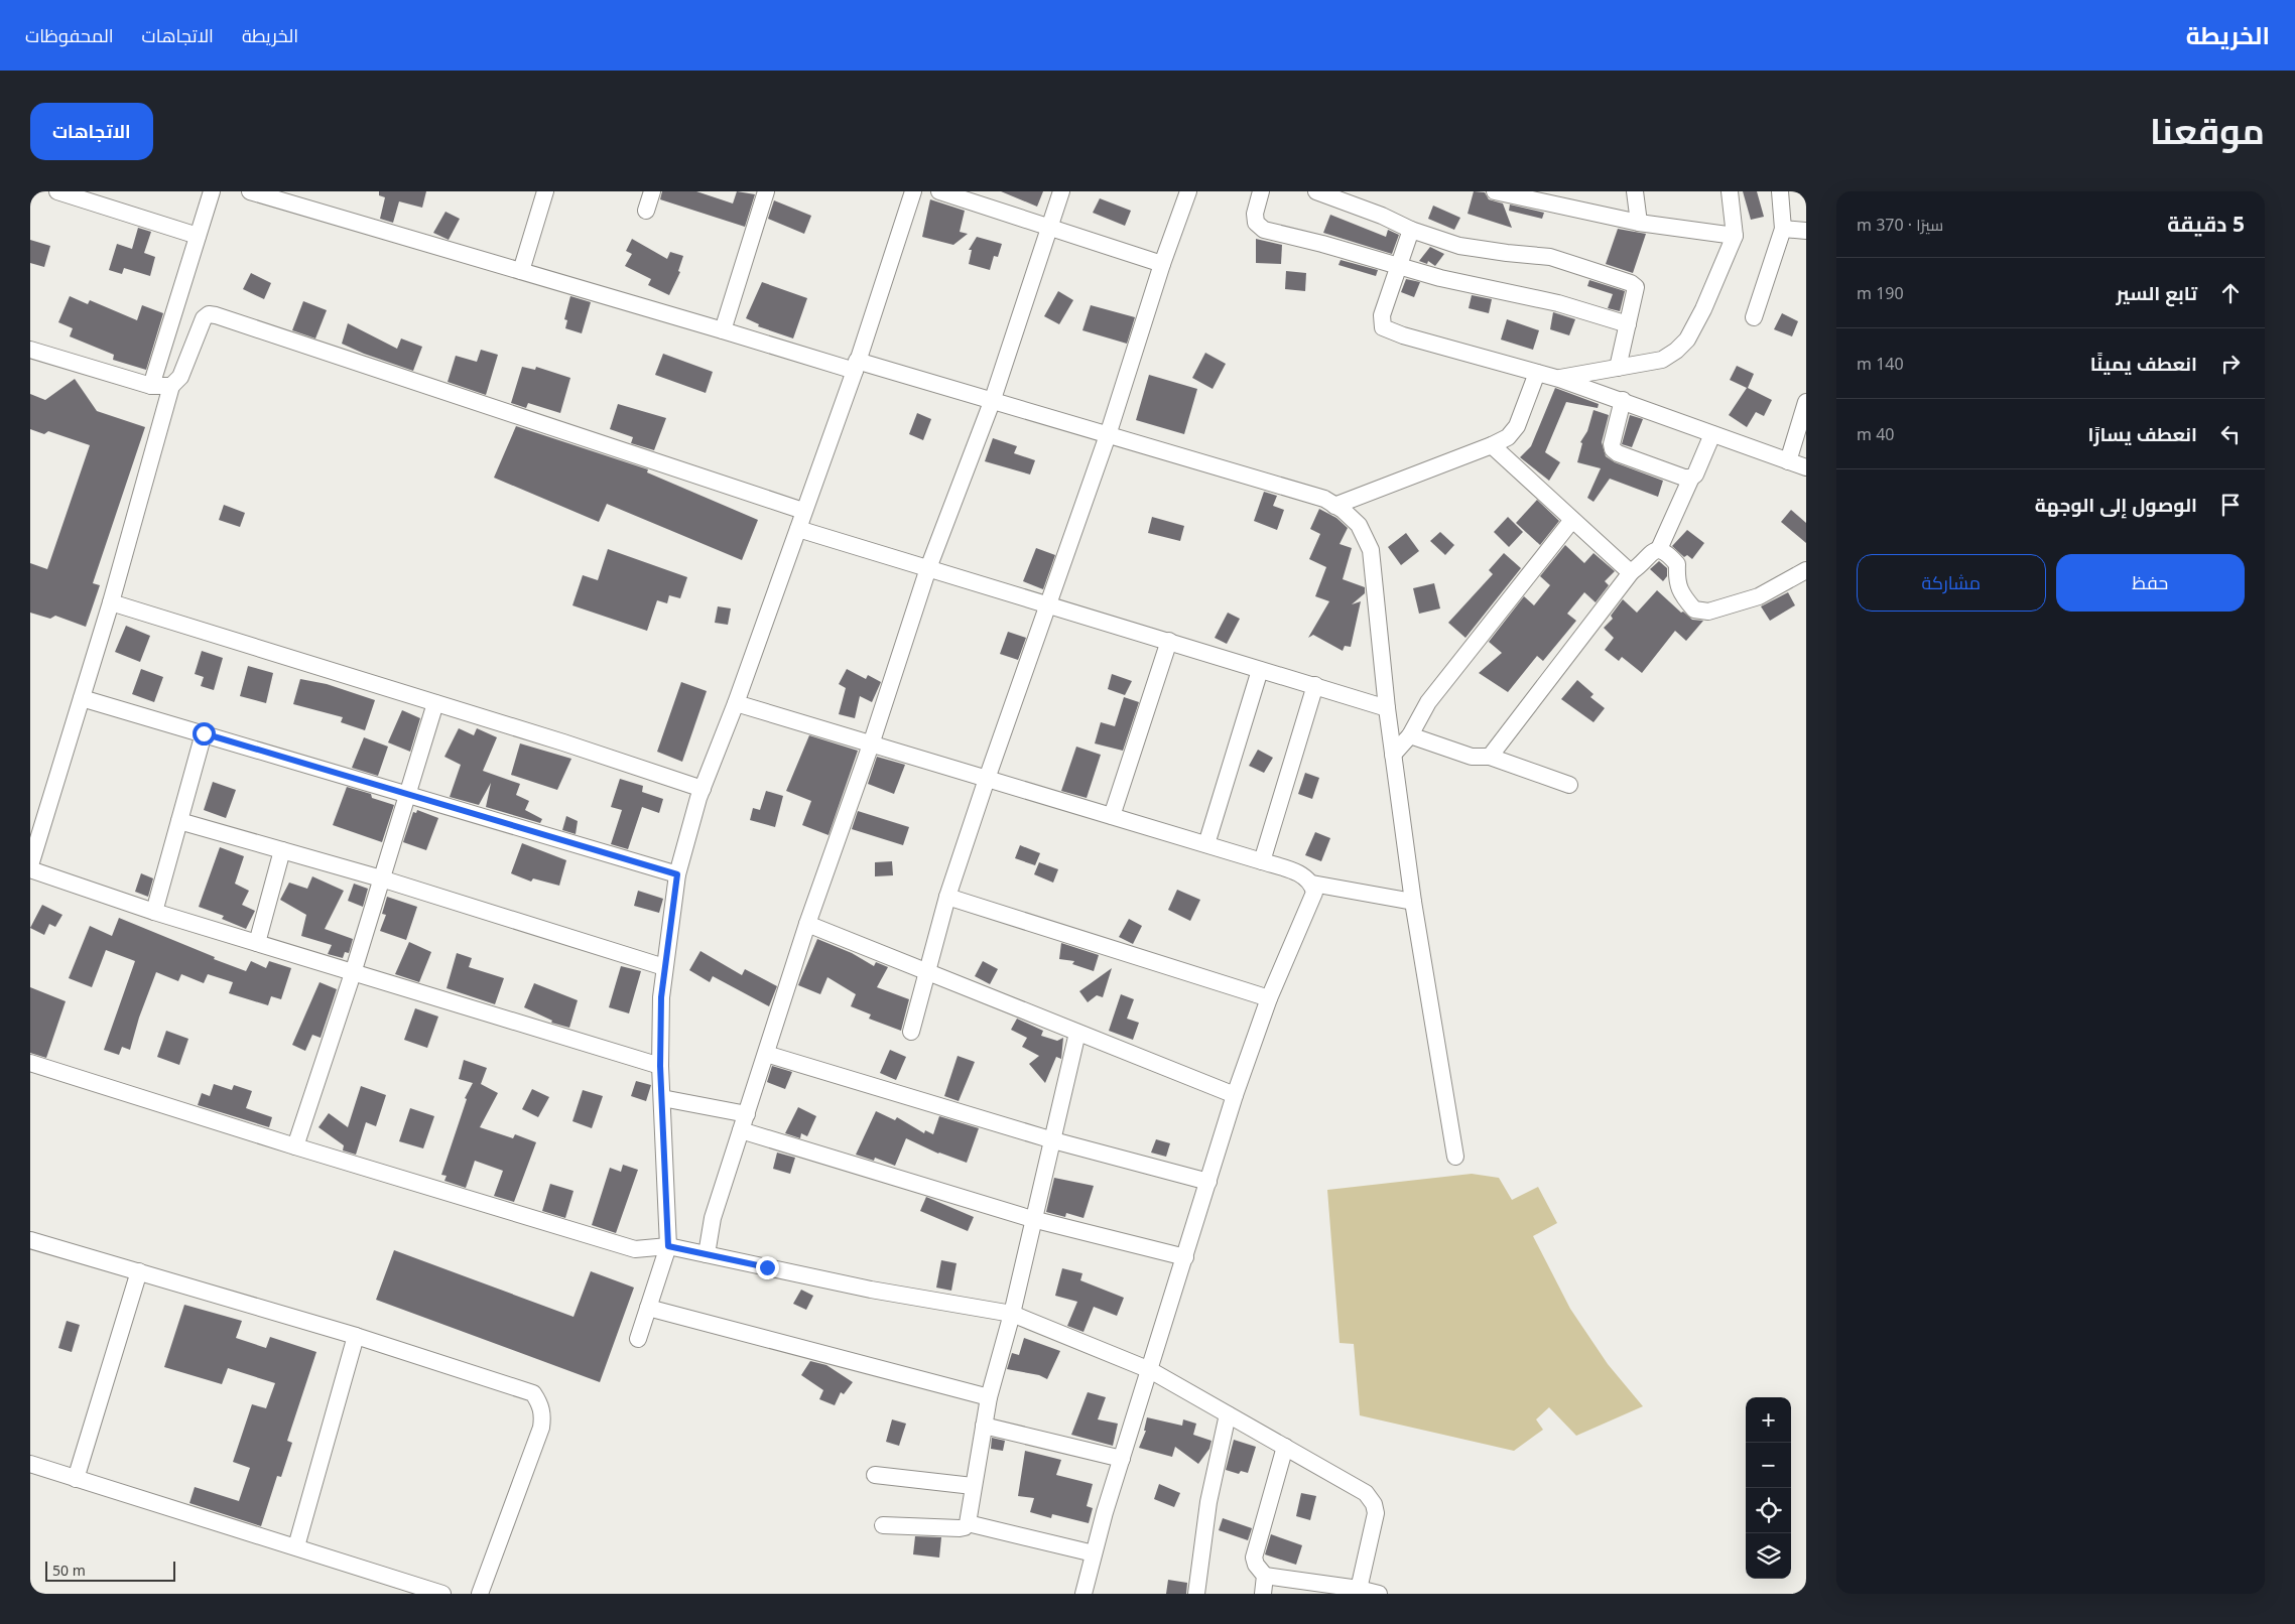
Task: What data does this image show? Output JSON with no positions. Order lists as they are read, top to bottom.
{
  "scale_bar": "50 m",
  "page": {
    "header": "الخريطة",
    "nav": ["الخريطة", "الاتجاهات", "المحفوظات"],
    "title": "موقعنا",
    "buttons": [
      "الاتجاهات",
      ["حفظ", "مشاركة"]
    ],
    "heading": ["5 دقيقة", "سيرًا · 370 m"],
    "list": [
      ["تابع السير", "190 m"],
      ["انعطف يمينًا", "140 m"],
      ["انعطف يسارًا", "40 m"],
      "الوصول إلى الوجهة"
    ],
    "map_buttons": ["+", "−"],
    "scale": "50 m"
  }
}
